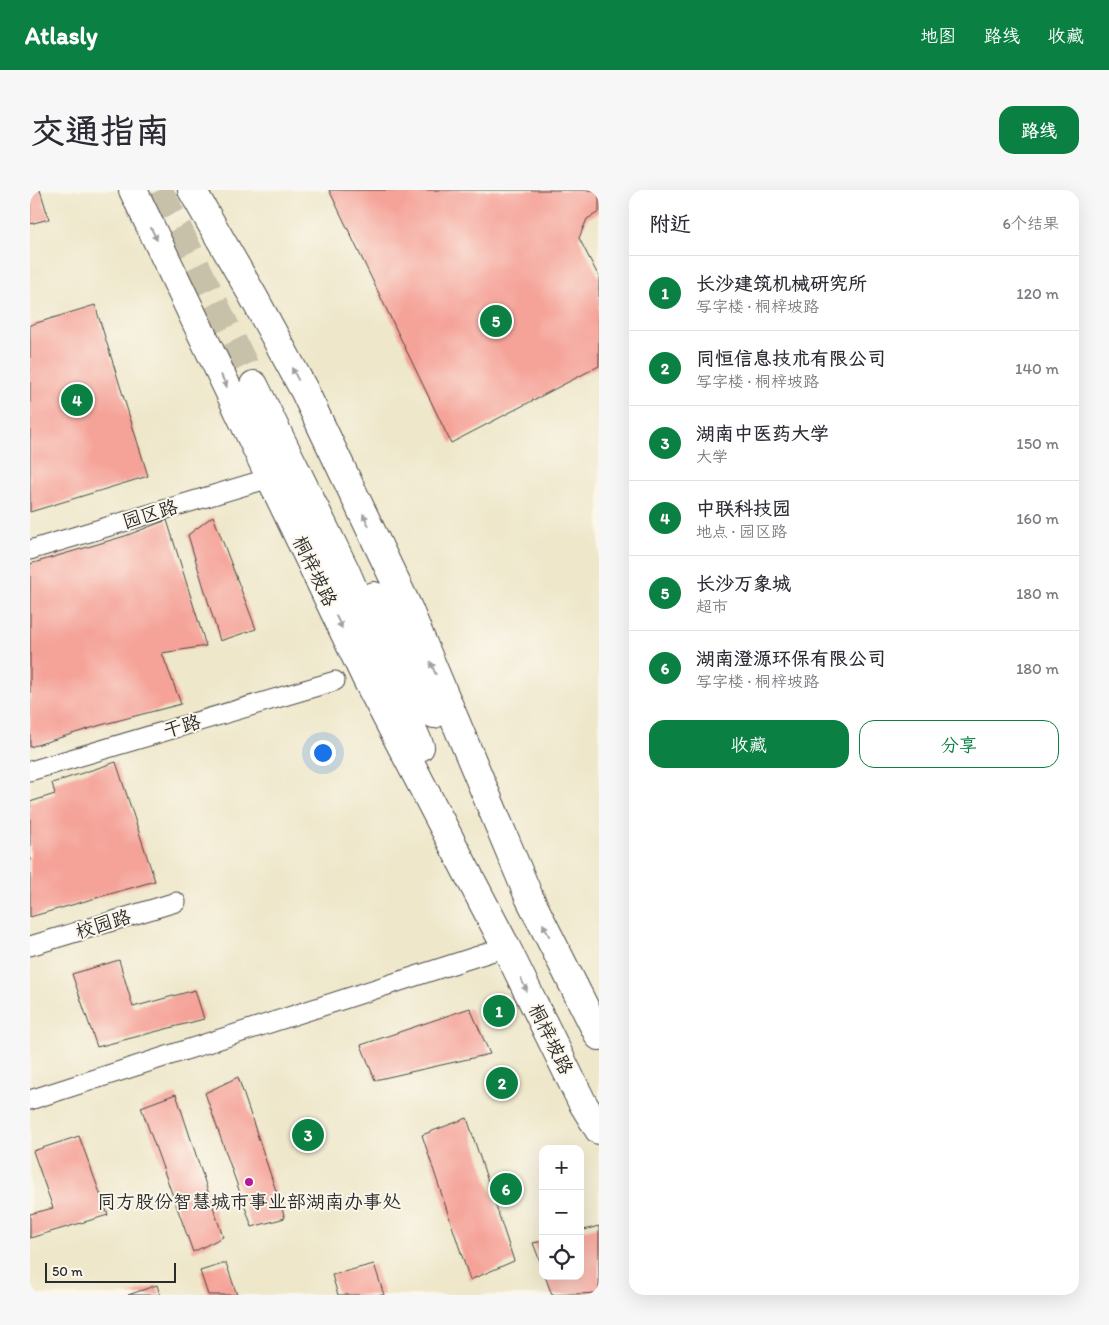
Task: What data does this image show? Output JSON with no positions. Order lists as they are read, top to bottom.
{
  "streets": {
    "main road": ["桐梓坡路"],
    "street": ["园区路", "干路", "校园路"]
  },
  "crossings": [
    ["园区路", "桐梓坡路"]
  ],
  "places": ["同方股份智慧城市事业部湖南办事处"],
  "scale_bar": "50 m",
  "page": {
    "header": "Atlasly",
    "nav": ["地图", "路线", "收藏"],
    "buttons": [
      "路线",
      ["收藏", "分享"]
    ],
    "title": "交通指南",
    "heading": ["附近", "6个结果"],
    "list": [
      {
        "mark": "1",
        "name": "长沙建筑机械研究所",
        "note": "写字楼 · 桐梓坡路",
        "value": "120 m"
      },
      {
        "mark": "2",
        "name": "同恒信息技术有限公司",
        "note": "写字楼 · 桐梓坡路",
        "value": "140 m"
      },
      {
        "mark": "3",
        "name": "湖南中医药大学",
        "note": "大学",
        "value": "150 m"
      },
      {
        "mark": "4",
        "name": "中联科技园",
        "note": "地点 · 园区路",
        "value": "160 m"
      },
      {
        "mark": "5",
        "name": "长沙万象城",
        "note": "超市",
        "value": "180 m"
      },
      {
        "mark": "6",
        "name": "湖南澄源环保有限公司",
        "note": "写字楼 · 桐梓坡路",
        "value": "180 m"
      }
    ],
    "pins": [
      "5",
      "4",
      "1",
      "2",
      "3",
      "6"
    ],
    "map_buttons": ["+", "−"],
    "scale": "50 m"
  }
}
